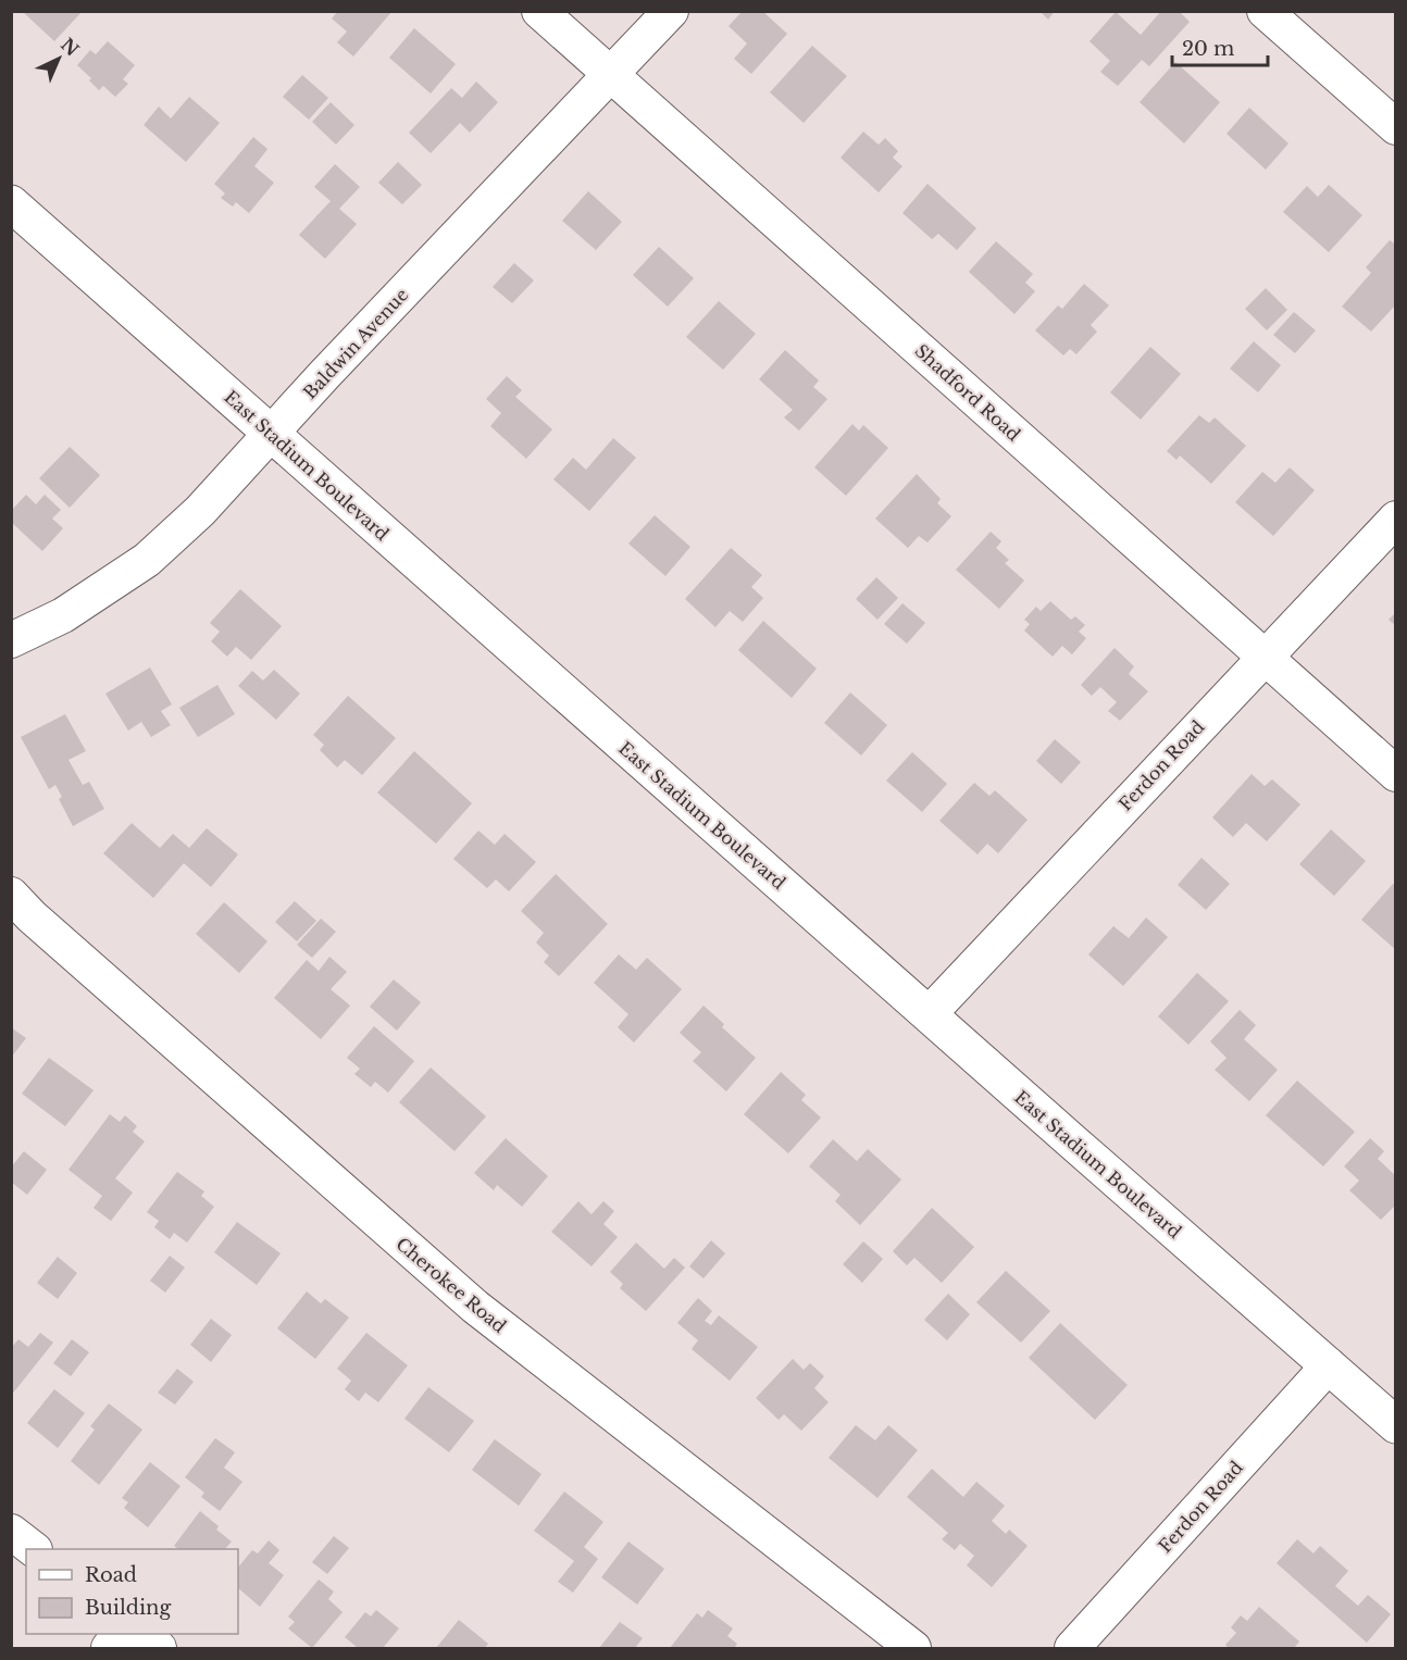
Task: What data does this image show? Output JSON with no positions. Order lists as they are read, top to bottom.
{
  "streets": {
    "main road": ["East Stadium Boulevard"],
    "street": [
      "Baldwin Avenue",
      "Shadford Road",
      "Ferdon Road",
      "Cherokee Road"
    ]
  },
  "crossings": [
    ["Baldwin Avenue", "Shadford Road"],
    ["Baldwin Avenue", "East Stadium Boulevard"],
    ["Shadford Road", "Ferdon Road"],
    ["East Stadium Boulevard", "Ferdon Road"]
  ],
  "legend": ["Road", "Building"],
  "scale_bar": "20 m",
  "north": "top right"
}
